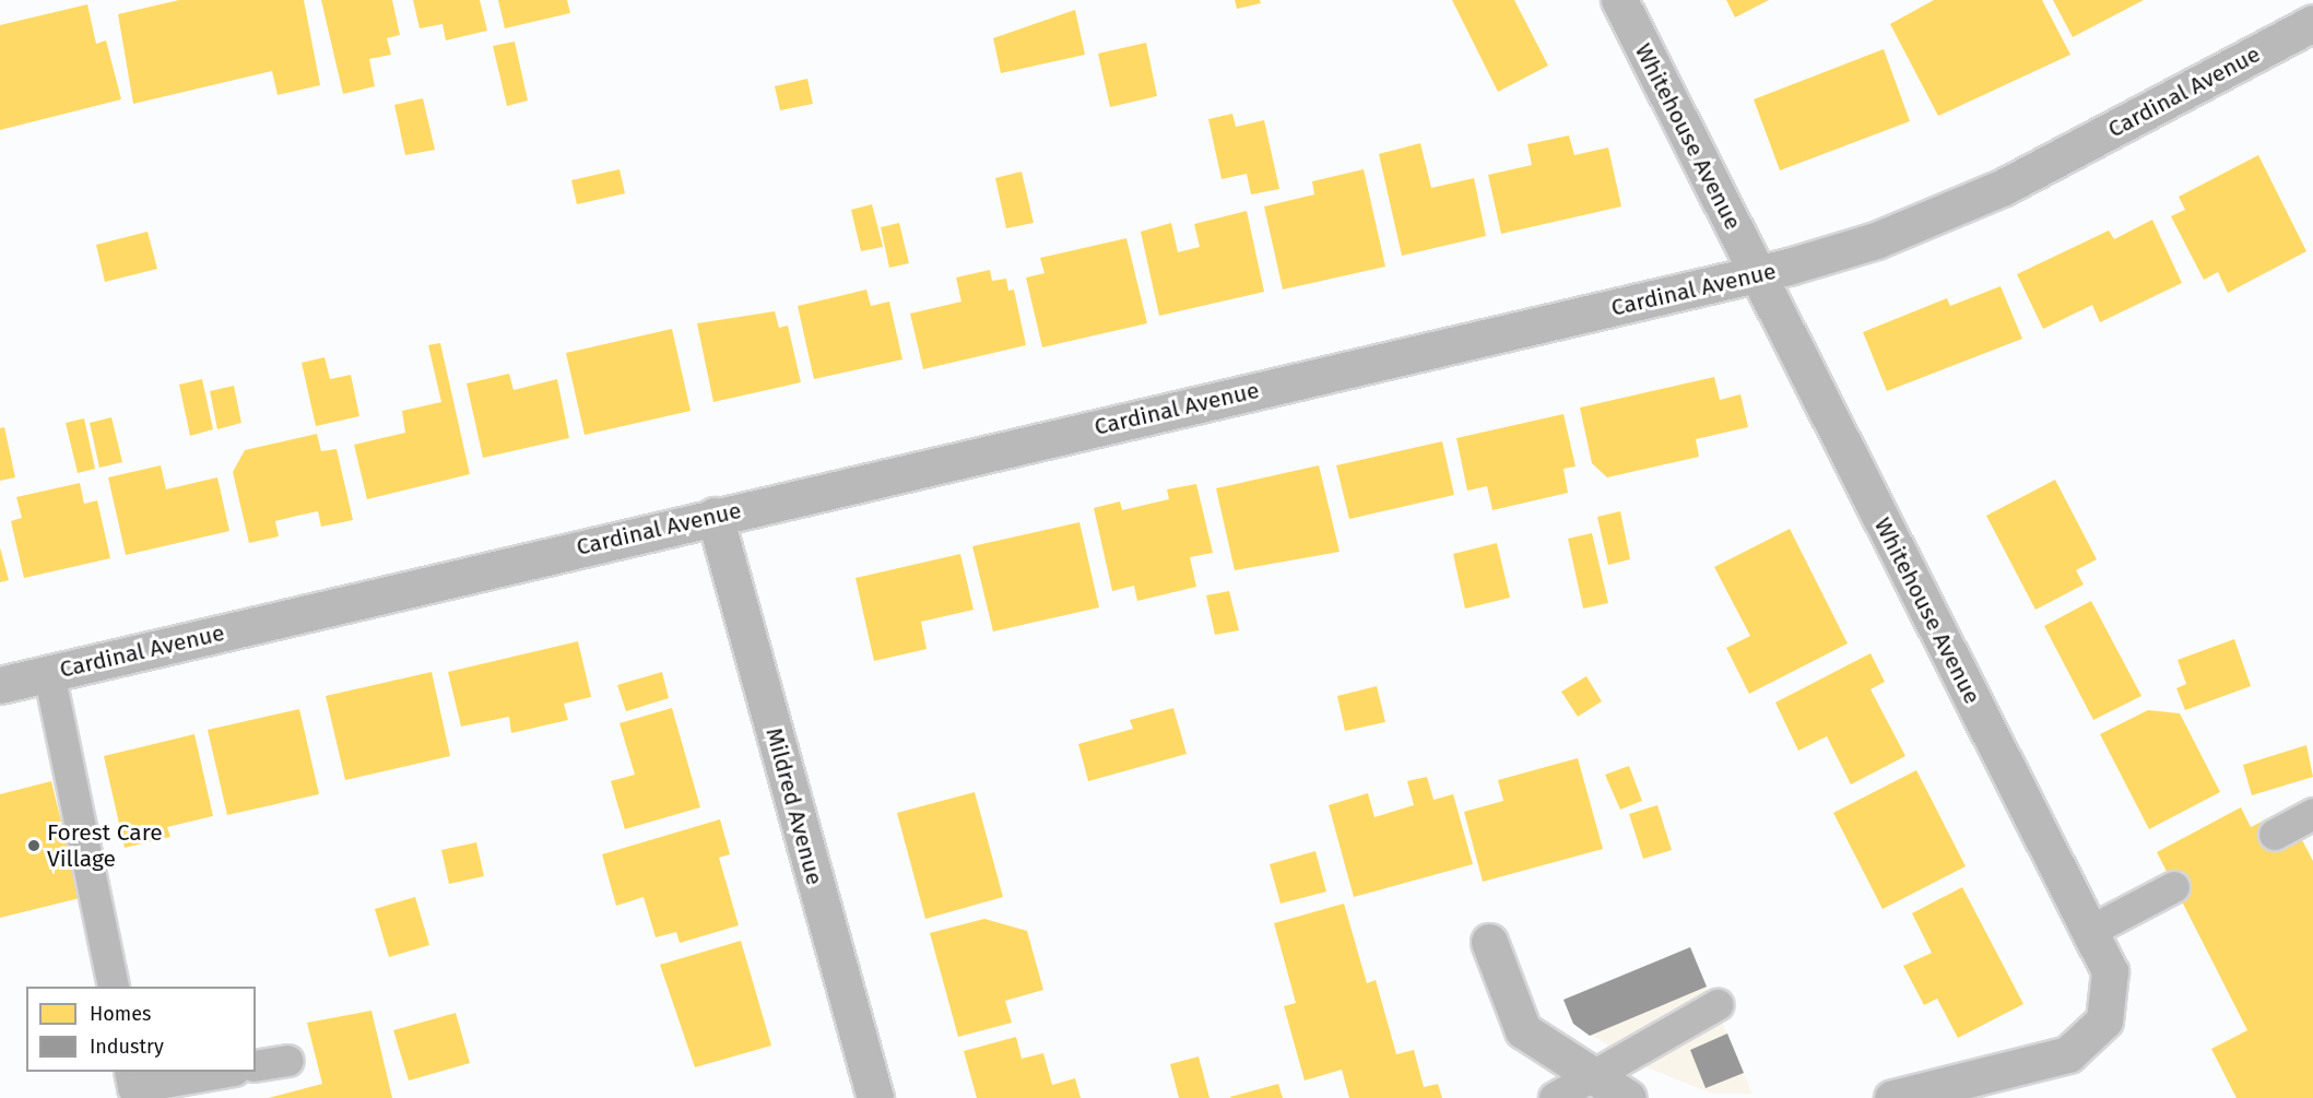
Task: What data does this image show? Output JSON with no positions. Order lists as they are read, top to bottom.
{
  "streets": {
    "street": ["Cardinal Avenue", "Whitehouse Avenue", "Mildred Avenue"]
  },
  "crossings": [
    ["Cardinal Avenue", "Whitehouse Avenue"],
    ["Cardinal Avenue", "Mildred Avenue"]
  ],
  "places": ["Forest Care Village"],
  "legend": ["Homes", "Industry"]
}
